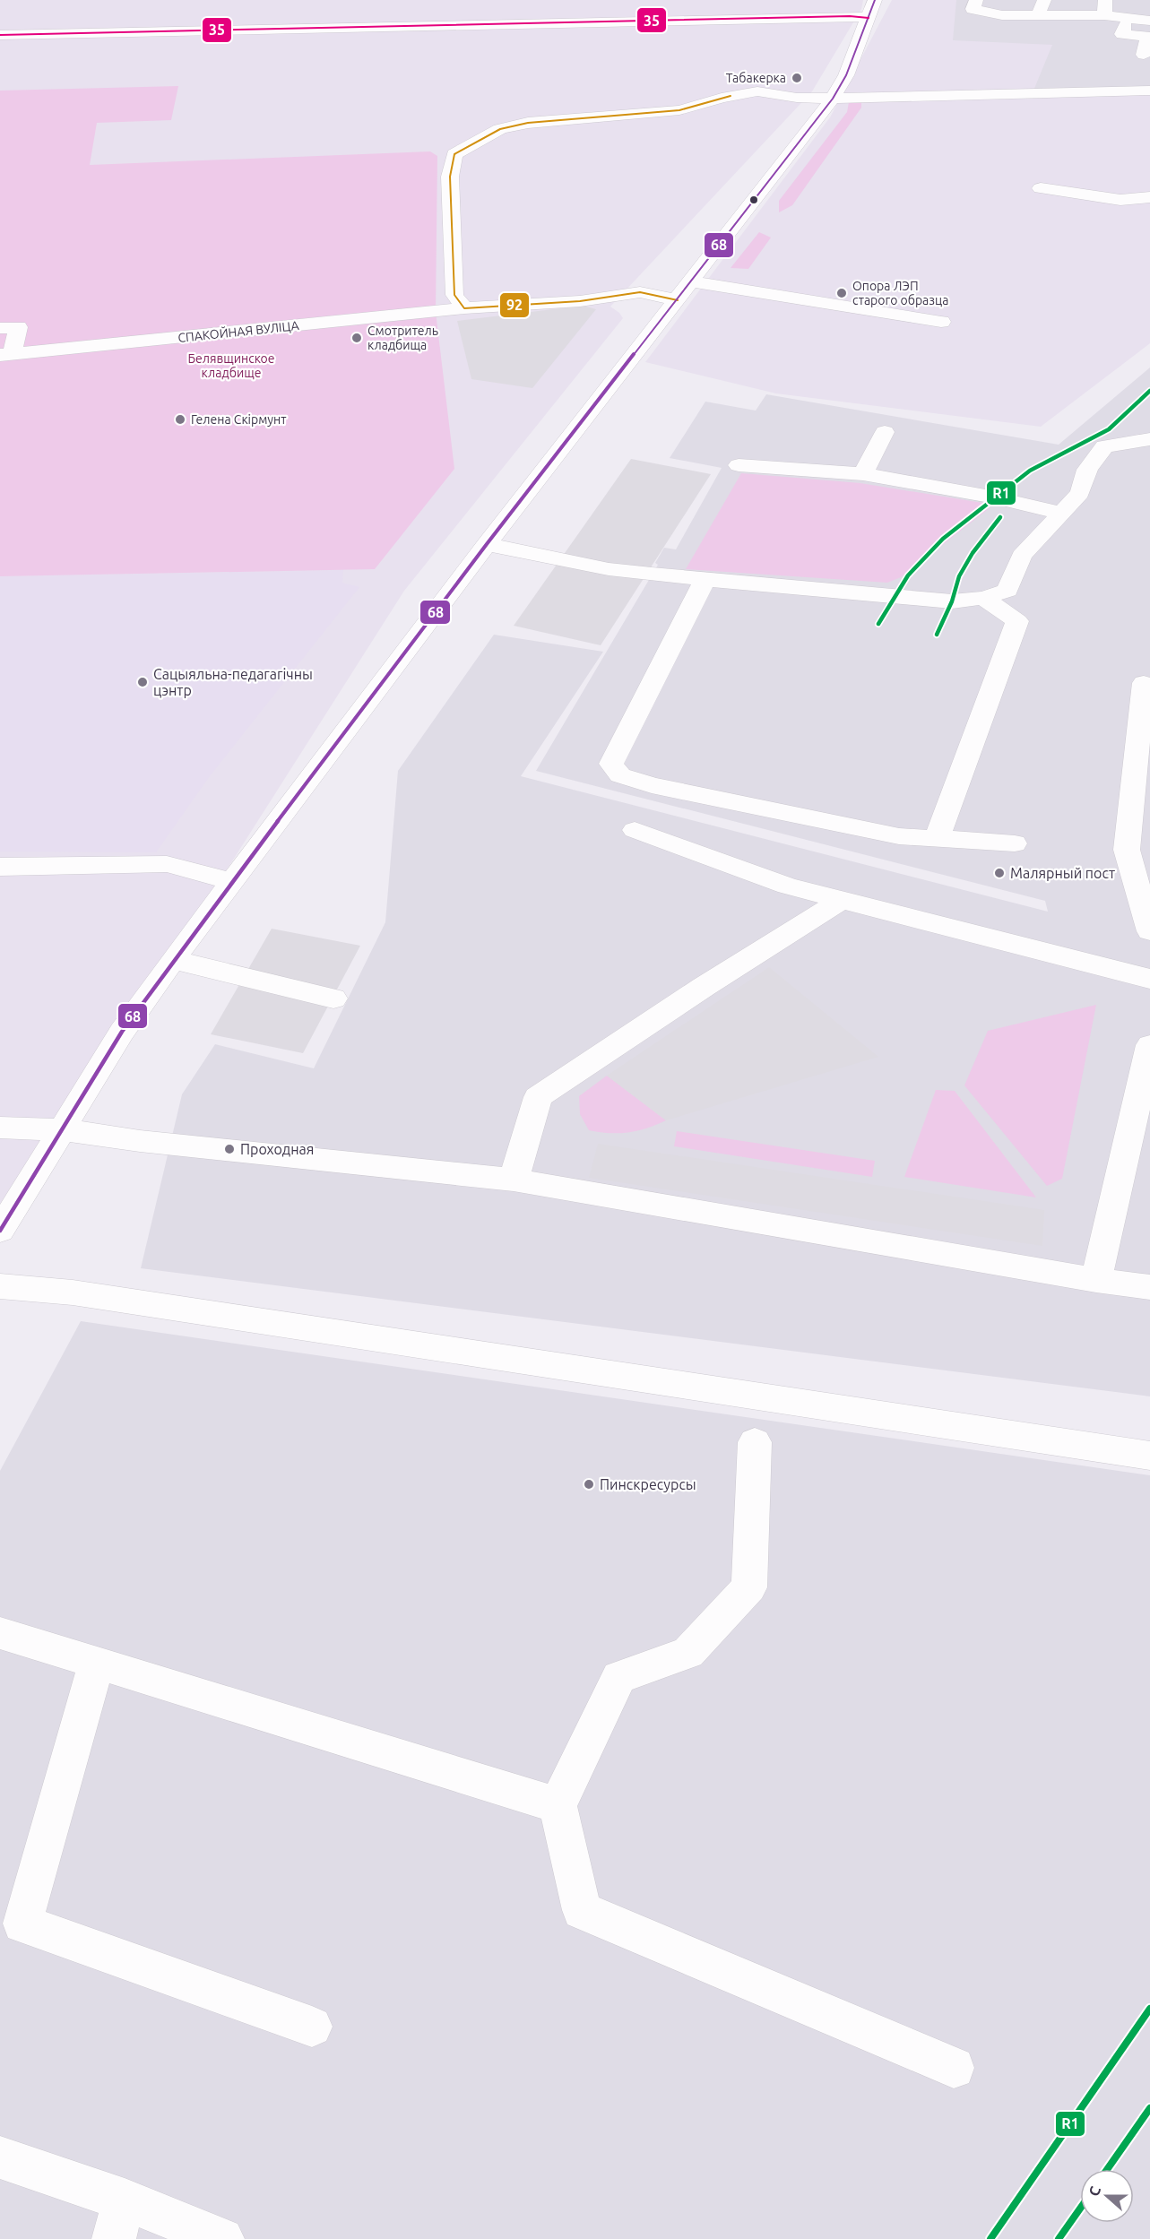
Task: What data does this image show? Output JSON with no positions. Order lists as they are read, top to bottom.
{
  "streets": {
    "street": ["СПАКОЙНАЯ ВУЛІЦА"]
  },
  "parks": ["Белявщинское кладбище"],
  "places": [
    "Табакерка",
    "Опора ЛЭП старого образца",
    "Смотритель кладбища",
    "Гелена Скірмунт",
    "Сацыяльна-педагагічны цэнтр",
    "Малярный пост",
    "Проходная",
    "Пинскресурсы"
  ],
  "lines": [
    "transit line 68",
    "transit line 35",
    "transit line 92",
    "transit line R1"
  ],
  "north": "left"
}
